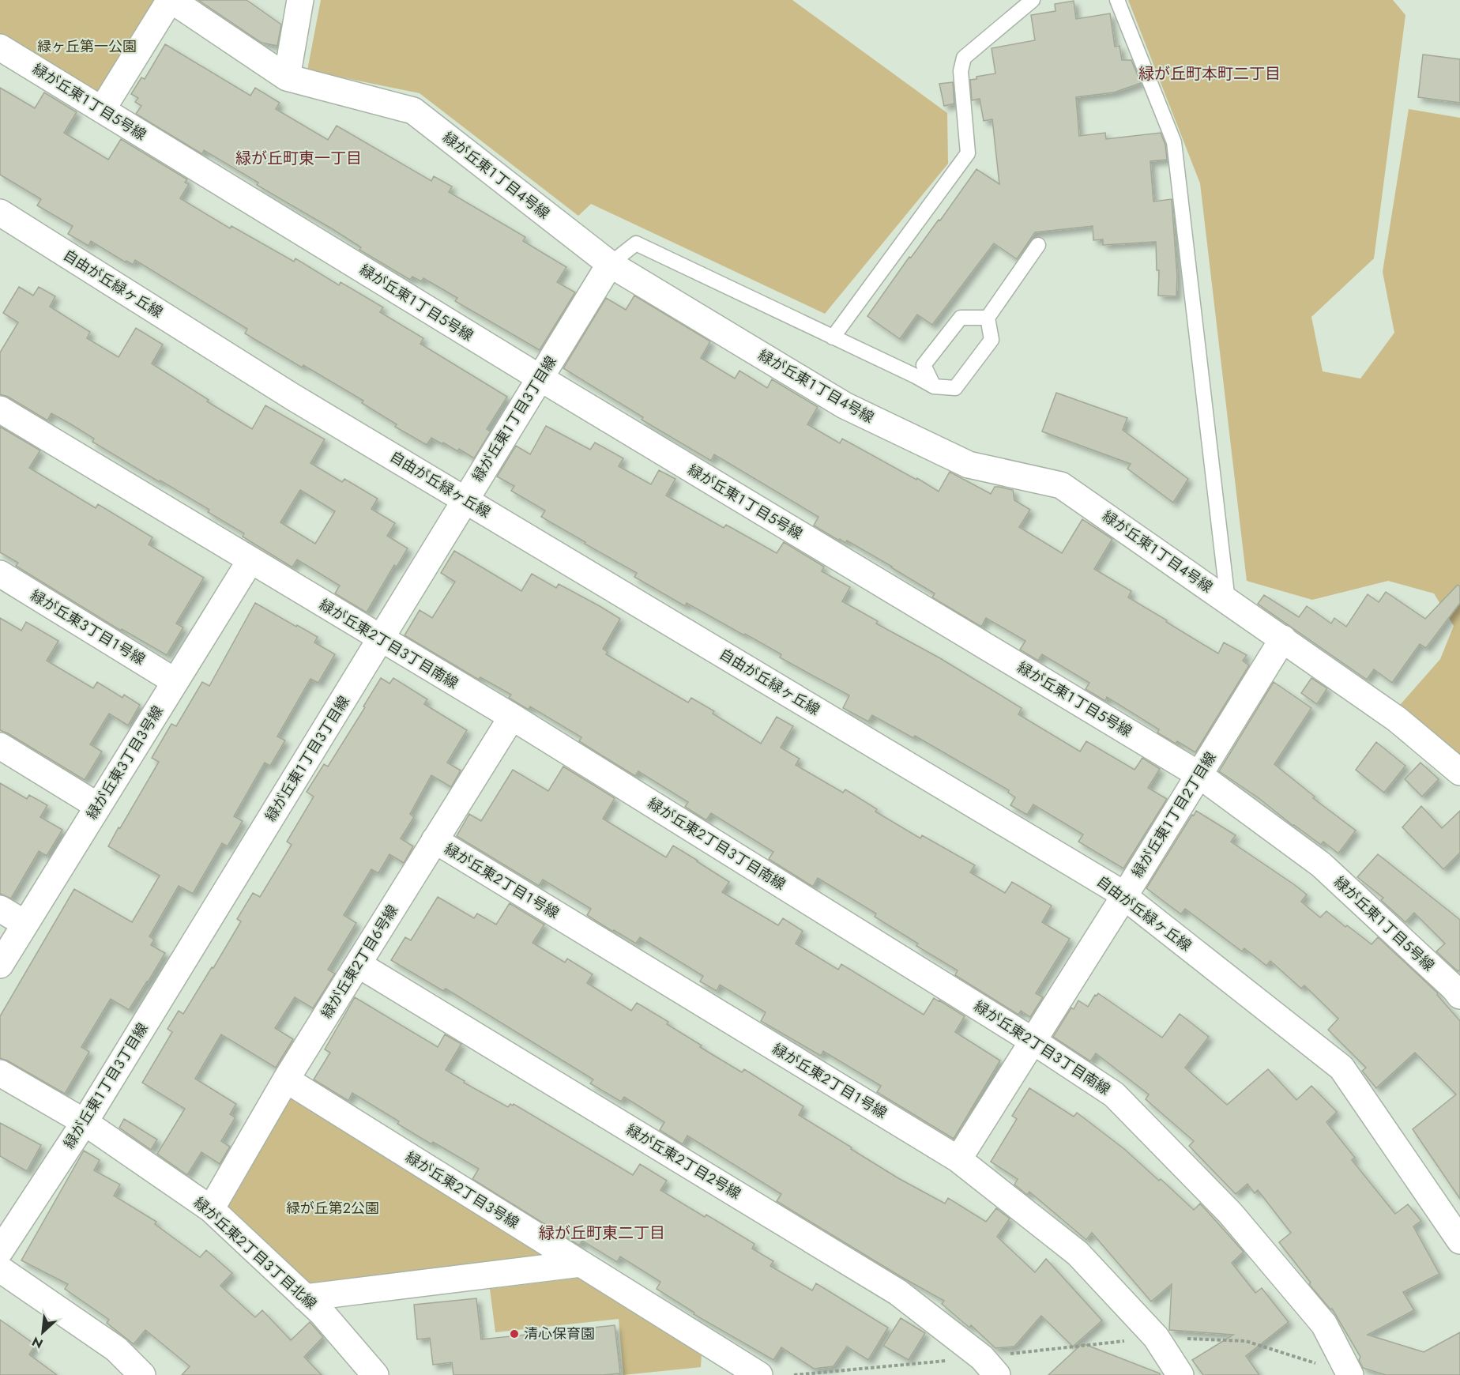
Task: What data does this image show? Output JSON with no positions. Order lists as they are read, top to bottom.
{
  "streets": {
    "street": [
      "緑が丘東１丁目５号線",
      "緑が丘東１丁目４号線",
      "自由が丘緑ヶ丘線",
      "緑が丘東１丁目３丁目線",
      "緑が丘東３丁目１号線",
      "緑が丘東２丁目３丁目南線",
      "緑が丘東３丁目３号線",
      "緑が丘東１丁目２丁目線",
      "緑が丘東２丁目１号線",
      "緑が丘東２丁目６号線",
      "緑が丘東２丁目２号線",
      "緑が丘東２丁目３号線",
      "緑が丘東２丁目３丁目北線"
    ]
  },
  "crossings": [
    ["緑が丘東１丁目５号線", "緑が丘東１丁目３丁目線"],
    ["緑が丘東１丁目５号線", "緑が丘東１丁目２丁目線"],
    ["緑が丘東１丁目４号線", "緑が丘東１丁目３丁目線"],
    ["緑が丘東１丁目４号線", "緑が丘東１丁目２丁目線"],
    ["自由が丘緑ヶ丘線", "緑が丘東１丁目３丁目線"],
    ["自由が丘緑ヶ丘線", "緑が丘東１丁目２丁目線"],
    ["緑が丘東１丁目３丁目線", "緑が丘東２丁目３丁目南線"],
    ["緑が丘東１丁目３丁目線", "緑が丘東２丁目３丁目北線"],
    ["緑が丘東３丁目１号線", "緑が丘東３丁目３号線"],
    ["緑が丘東２丁目３丁目南線", "緑が丘東３丁目３号線"],
    ["緑が丘東２丁目３丁目南線", "緑が丘東１丁目２丁目線"],
    ["緑が丘東２丁目３丁目南線", "緑が丘東２丁目６号線"],
    ["緑が丘東１丁目２丁目線", "緑が丘東２丁目１号線"],
    ["緑が丘東２丁目１号線", "緑が丘東２丁目６号線"],
    ["緑が丘東２丁目６号線", "緑が丘東２丁目２号線"],
    ["緑が丘東２丁目６号線", "緑が丘東２丁目３号線"],
    ["緑が丘東２丁目６号線", "緑が丘東２丁目３丁目北線"]
  ],
  "districts": ["緑が丘町本町二丁目", "緑が丘町東一丁目", "緑が丘町東二丁目"],
  "parks": ["緑ヶ丘第一公園", "緑が丘第2公園"],
  "places": ["清心保育園"],
  "north": "bottom left"
}
